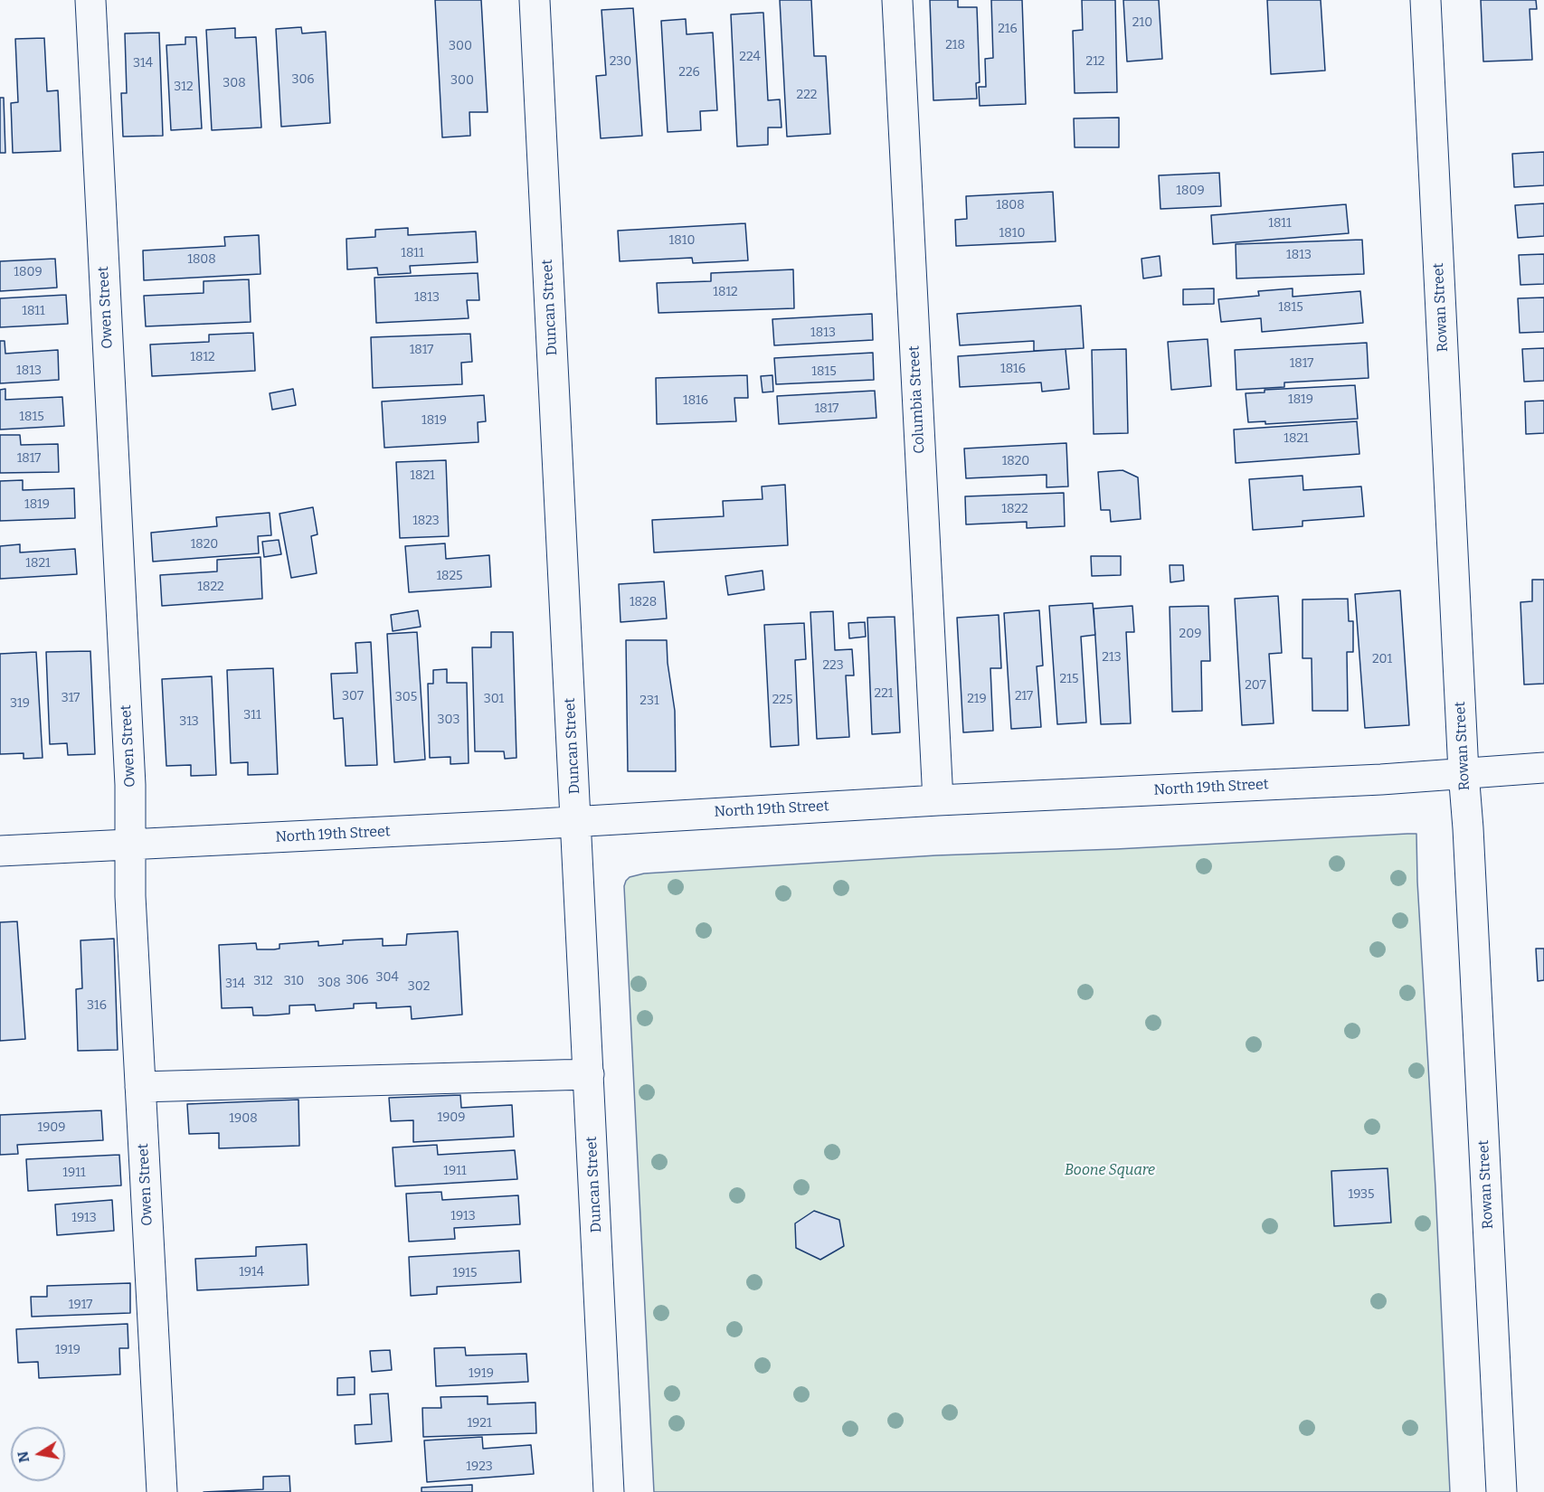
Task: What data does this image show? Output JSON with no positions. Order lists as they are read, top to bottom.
{
  "streets": {
    "street": [
      "Owen Street",
      "Duncan Street",
      "Rowan Street",
      "Columbia Street",
      "North 19th Street"
    ]
  },
  "crossings": [
    ["Owen Street", "North 19th Street"],
    ["Duncan Street", "North 19th Street"],
    ["Rowan Street", "North 19th Street"],
    ["Columbia Street", "North 19th Street"]
  ],
  "parks": ["Boone Square"],
  "house_numbers": [
    "210",
    "216",
    "218",
    "300",
    "224",
    "230",
    "212",
    "314",
    "226",
    "306",
    "300",
    "308",
    "312",
    "222",
    "1809",
    "1808",
    "1811",
    "1810",
    "1810",
    "1811",
    "1813",
    "1808",
    "1809",
    "1812",
    "1813",
    "1815",
    "1811",
    "1813",
    "1817",
    "1812",
    "1817",
    "1816",
    "1813",
    "1815",
    "1819",
    "1816",
    "1817",
    "1815",
    "1819",
    "1821",
    "1817",
    "1820",
    "1821",
    "1819",
    "1822",
    "1823",
    "1820",
    "1821",
    "1825",
    "1822",
    "1828",
    "209",
    "213",
    "201",
    "223",
    "215",
    "207",
    "221",
    "307",
    "217",
    "305",
    "317",
    "301",
    "219",
    "225",
    "231",
    "319",
    "311",
    "303",
    "313",
    "304",
    "306",
    "312",
    "310",
    "308",
    "314",
    "302",
    "316",
    "1909",
    "1908",
    "1909",
    "1911",
    "1911",
    "1935",
    "1913",
    "1913",
    "1914",
    "1915",
    "1917",
    "1919",
    "1919",
    "1921",
    "1923"
  ],
  "north": "left"
}
